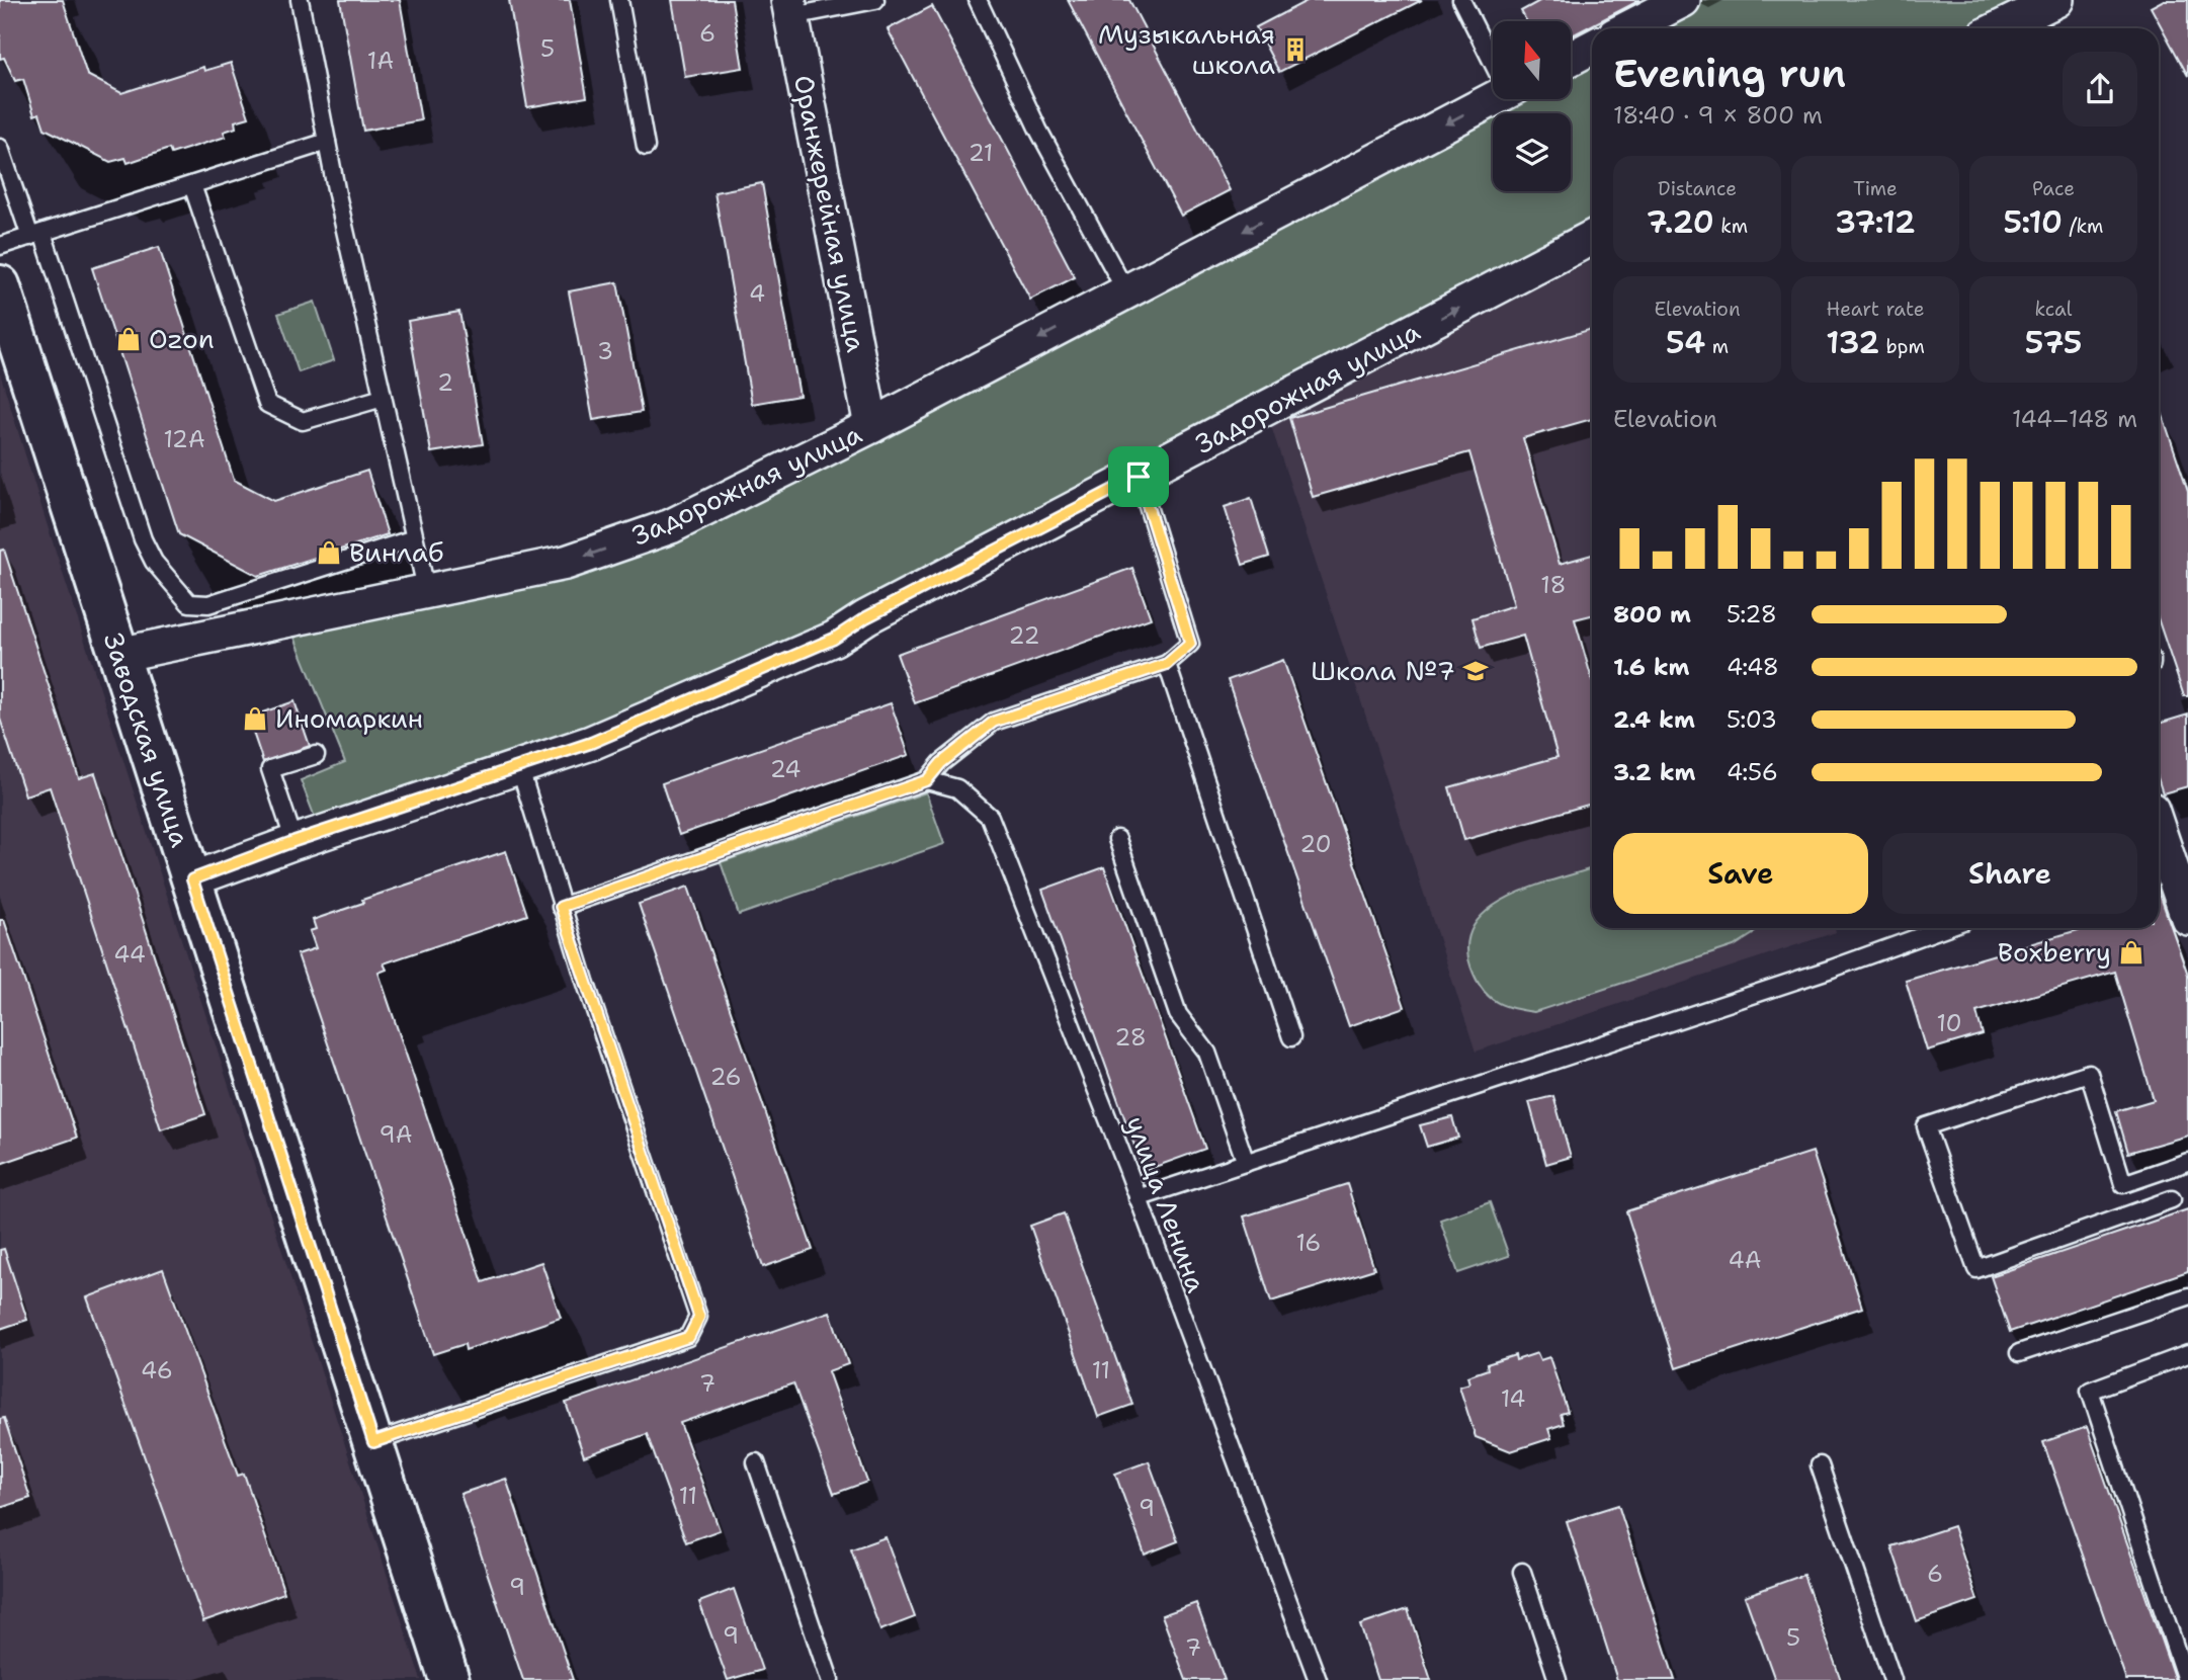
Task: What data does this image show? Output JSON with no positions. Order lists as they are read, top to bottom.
{
  "streets": {
    "street": ["Оранжерейная улица", "Задорожная улица", "Заводская улица"],
    "lane": ["улица Ленина"]
  },
  "crossings": [
    ["Оранжерейная улица", "Задорожная улица"],
    ["Задорожная улица", "Заводская улица"]
  ],
  "places": {
    "building": ["Музыкальная школа"],
    "shop": [
      "Ozon",
      "Винлаб",
      "Иномаркин",
      "Boxberry"
    ],
    "school or university": ["Школа №7"]
  },
  "house_numbers": [
    "6",
    "5",
    "1А",
    "21",
    "4",
    "3",
    "2",
    "12А",
    "18",
    "22",
    "24",
    "20",
    "44",
    "10",
    "28",
    "26",
    "9А",
    "16",
    "4А",
    "46",
    "11",
    "7",
    "14",
    "11",
    "9",
    "6",
    "9",
    "9",
    "5",
    "7"
  ],
  "north": "top",
  "page": {
    "heading": ["Evening run", "18:40 · 9 × 800 m"],
    "stats": [
      ["Distance", "7.20 km"],
      ["Time", "37:12"],
      ["Pace", "5:10 /km"],
      ["Elevation", "54 m"],
      ["Heart rate", "132 bpm"],
      ["kcal", "575"]
    ],
    "chart": ["Elevation", "144–148 m"],
    "list": [
      {
        "name": "800 m",
        "note": "5:28"
      },
      {
        "name": "1.6 km",
        "note": "4:48"
      },
      {
        "name": "2.4 km",
        "note": "5:03"
      },
      {
        "name": "3.2 km",
        "note": "4:56"
      }
    ],
    "buttons": ["Save", "Share"]
  }
}
